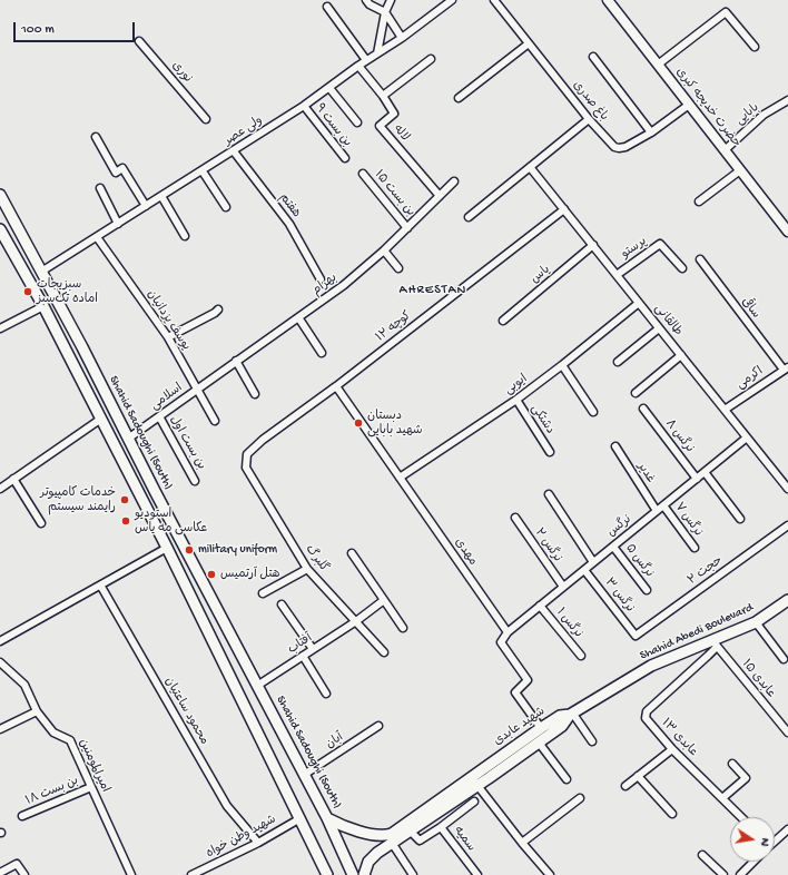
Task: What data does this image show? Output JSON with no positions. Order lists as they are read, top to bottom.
{
  "streets": {
    "main road": ["Shahid Sadoughi (South)", "Shahid Abedi Boulevard", "شهید عابدی"],
    "street": [
      "نوری",
      "باغ صدری",
      "حضرت خدیجه کبری",
      "بابایی",
      "بن بست ۹",
      "ولی عصر",
      "لاله",
      "بن بست ۱۵",
      "هفتم",
      "پرستو",
      "یاس",
      "بهرام",
      "ساقی",
      "یوسف یزدانیان",
      "طالقانی",
      "کوچه ۱۲",
      "اکرمی",
      "ایوبی",
      "اسلامی",
      "دشتکی",
      "نرگس ۸",
      "بن بست اول",
      "غدیر",
      "نرگس ۷",
      "نرگس",
      "نرگس ۲",
      "مهدی",
      "گلبرگ",
      "نرگس ۵",
      "حجت ۲",
      "نرگس ۳",
      "نرگس ۱",
      "آفتاب",
      "عابدی ۱۵",
      "محمود ساعتیان",
      "عابدی ۱۳",
      "آبان",
      "امیرالمومنین",
      "بن بست ۱۸",
      "شهید وطن خواه",
      "سمیه"
    ]
  },
  "crossings": [
    ["باغ صدری", "حضرت خدیجه کبری"],
    ["حضرت خدیجه کبری", "بابایی"],
    ["بن بست ۹", "ولی عصر"],
    ["ولی عصر", "لاله"],
    ["ولی عصر", "هفتم"],
    ["ولی عصر", "یوسف یزدانیان"],
    ["ولی عصر", "Shahid Sadoughi (South)"],
    ["لاله", "بهرام"],
    ["بن بست ۱۵", "بهرام"],
    ["پرستو", "طالقانی"],
    ["یاس", "طالقانی"],
    ["بهرام", "یوسف یزدانیان"],
    ["بهرام", "اسلامی"],
    ["ساقی", "اکرمی"],
    ["یوسف یزدانیان", "اسلامی"],
    ["طالقانی", "کوچه ۱۲"],
    ["طالقانی", "اکرمی"],
    ["طالقانی", "ایوبی"],
    ["طالقانی", "نرگس"],
    ["کوچه ۱۲", "مهدی"],
    ["کوچه ۱۲", "گلبرگ"],
    ["ایوبی", "دشتکی"],
    ["ایوبی", "مهدی"],
    ["اسلامی", "Shahid Sadoughi (South)"],
    ["اسلامی", "بن بست اول"],
    ["Shahid Sadoughi (South)", "آفتاب"],
    ["Shahid Sadoughi (South)", "شهید عابدی"],
    ["Shahid Sadoughi (South)", "آبان"],
    ["نرگس ۸", "نرگس"],
    ["غدیر", "نرگس"],
    ["نرگس ۷", "نرگس"],
    ["نرگس", "نرگس ۲"],
    ["نرگس", "مهدی"],
    ["نرگس", "نرگس ۵"],
    ["نرگس", "نرگس ۳"],
    ["نرگس", "نرگس ۱"],
    ["گلبرگ", "آفتاب"],
    ["حجت ۲", "نرگس ۳"],
    ["Shahid Abedi Boulevard", "عابدی ۱۵"],
    ["Shahid Abedi Boulevard", "شهید عابدی"],
    ["Shahid Abedi Boulevard", "عابدی ۱۳"],
    ["عابدی ۱۵", "عابدی ۱۳"],
    ["محمود ساعتیان", "شهید وطن خواه"],
    ["شهید عابدی", "سمیه"],
    ["امیرالمومنین", "بن بست ۱۸"]
  ],
  "districts": ["AHRESTAN"],
  "places": [
    "سبزیجات اماده تک‌سبز",
    "دبستان شهید بابایی",
    "خدمات کامپیوتر رایمند سیستم",
    "استودیو عکاسی مه یاس",
    "military uniform",
    "هتل آرتمیس"
  ],
  "scale_bar": "100 m",
  "north": "right"
}
